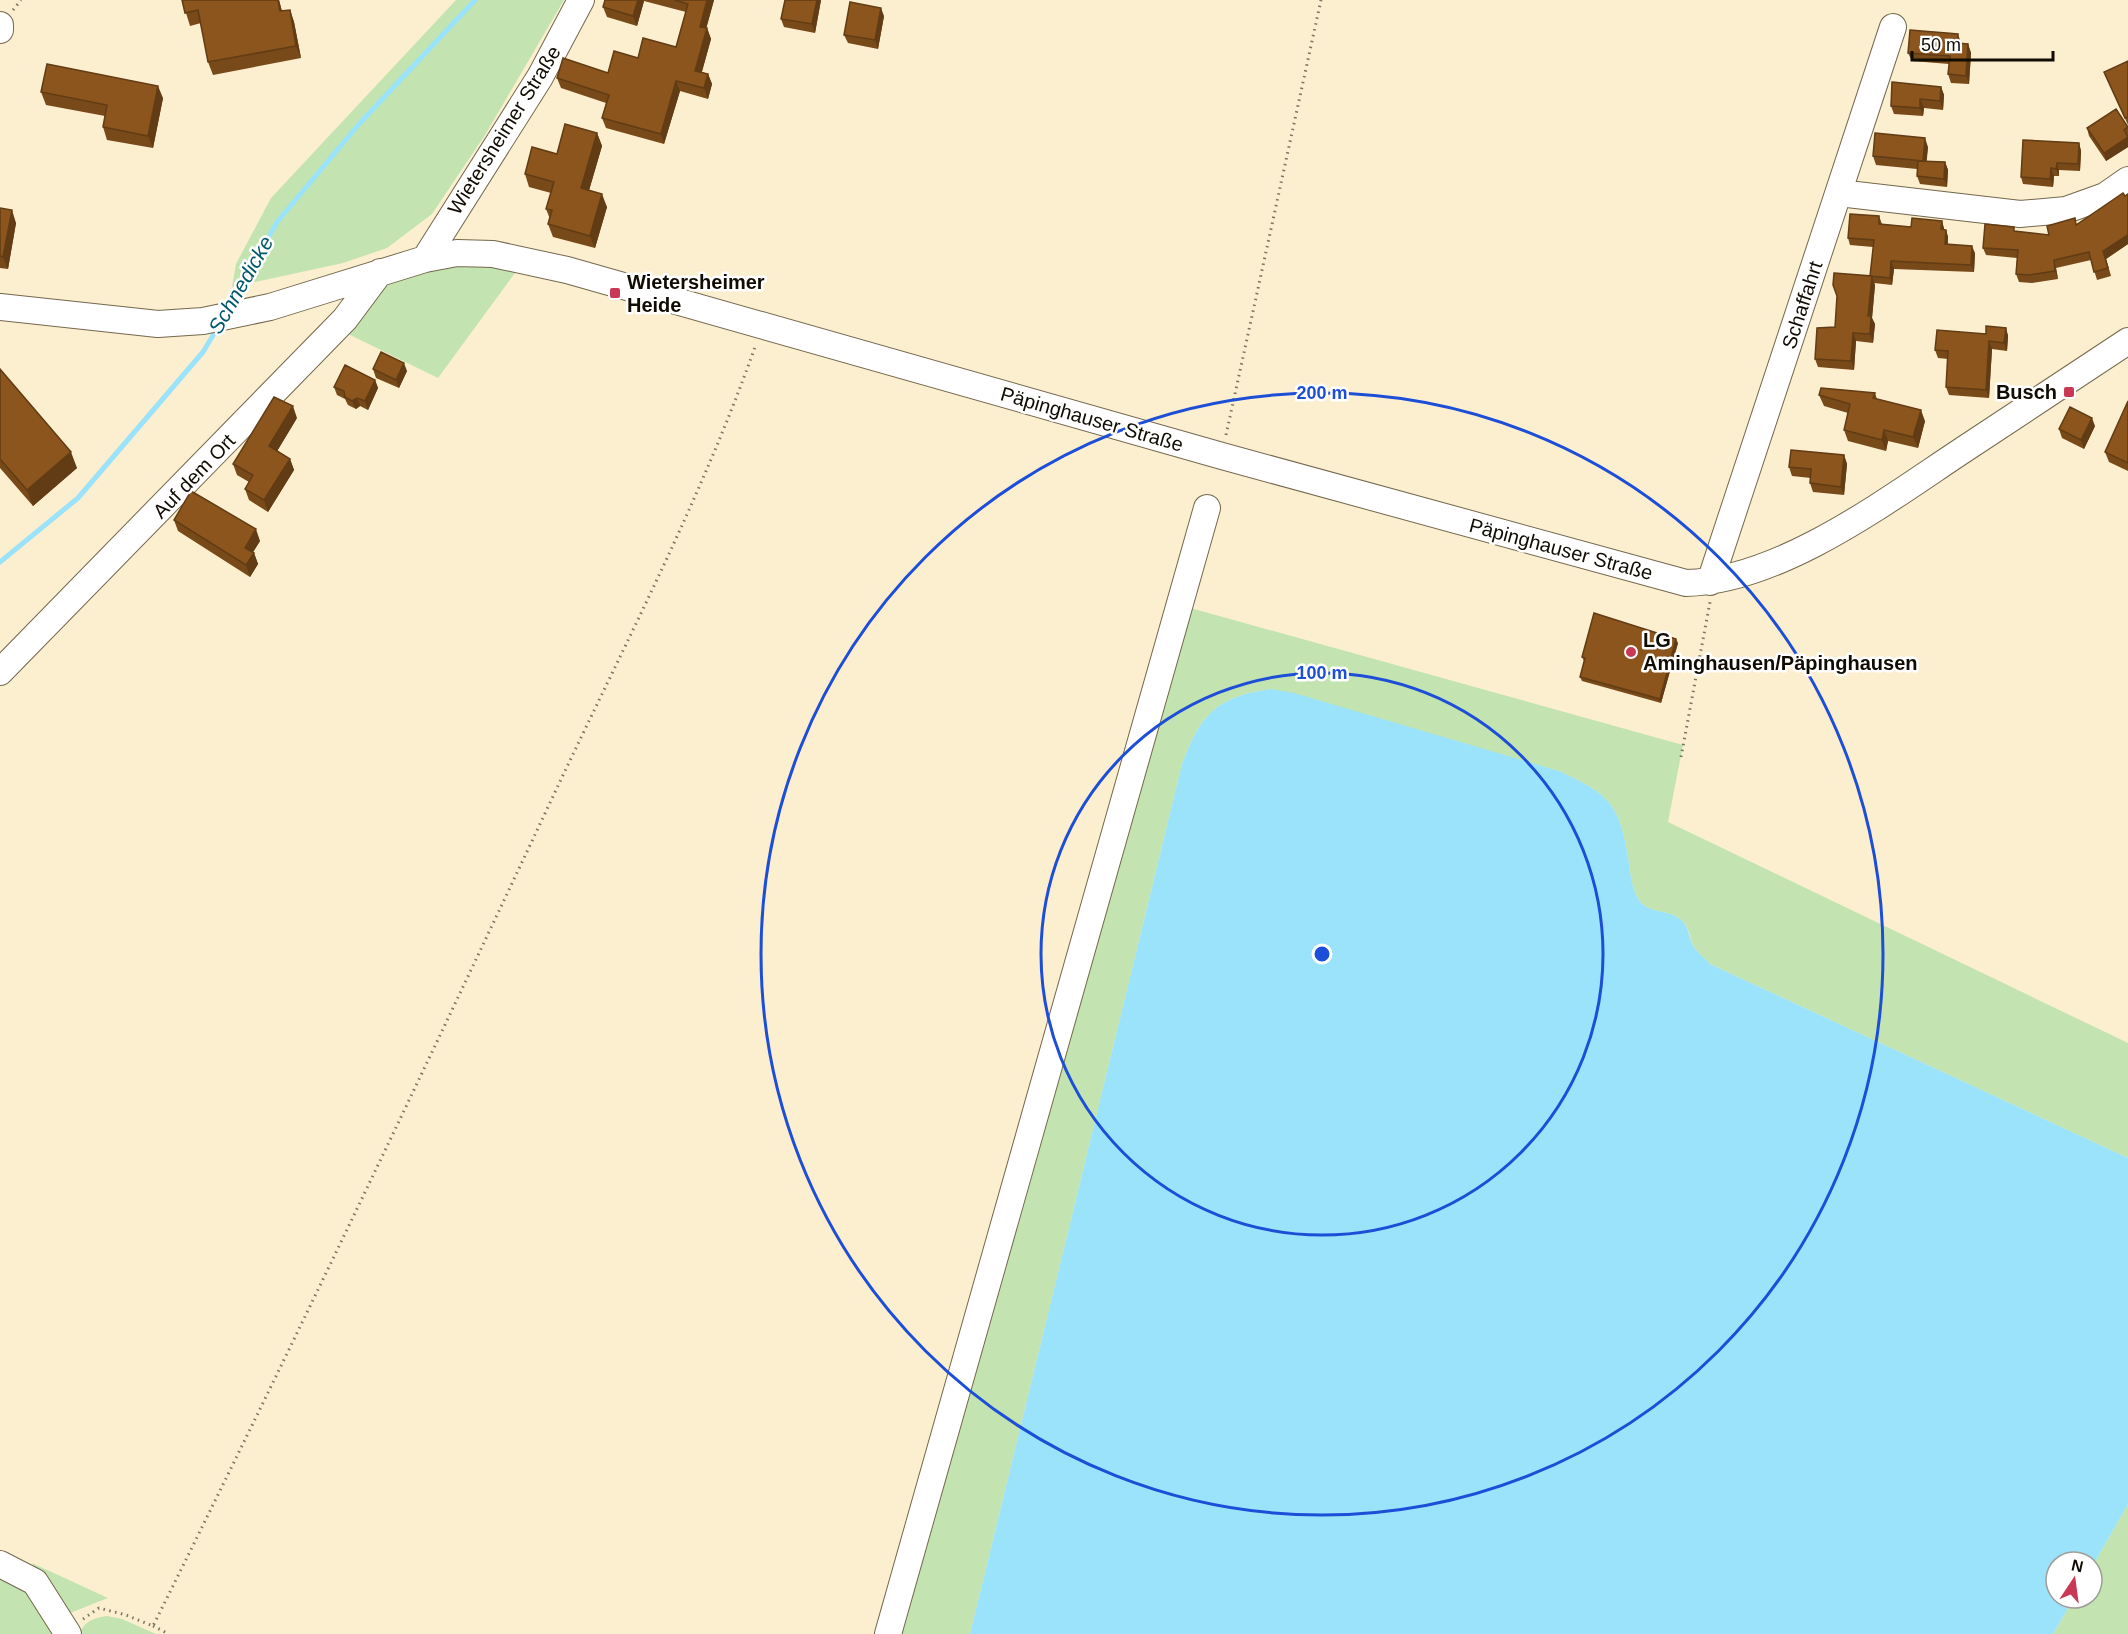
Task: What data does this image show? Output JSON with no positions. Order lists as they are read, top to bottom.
{
  "streets": {
    "street": [
      "Wietersheimer Straße",
      "Schaffahrt",
      "Päpinghauser Straße",
      "Auf dem Ort"
    ]
  },
  "crossings": [
    ["Wietersheimer Straße", "Päpinghauser Straße"],
    ["Schaffahrt", "Päpinghauser Straße"],
    ["Päpinghauser Straße", "Auf dem Ort"]
  ],
  "water": ["Schnedicke"],
  "places": {
    "transit": ["Wietersheimer Heide", "Busch"],
    "other": ["LG Aminghausen/Päpinghausen"]
  },
  "scale_bar": "50 m",
  "north": "top",
  "rings": ["200 m", "100 m"]
}
